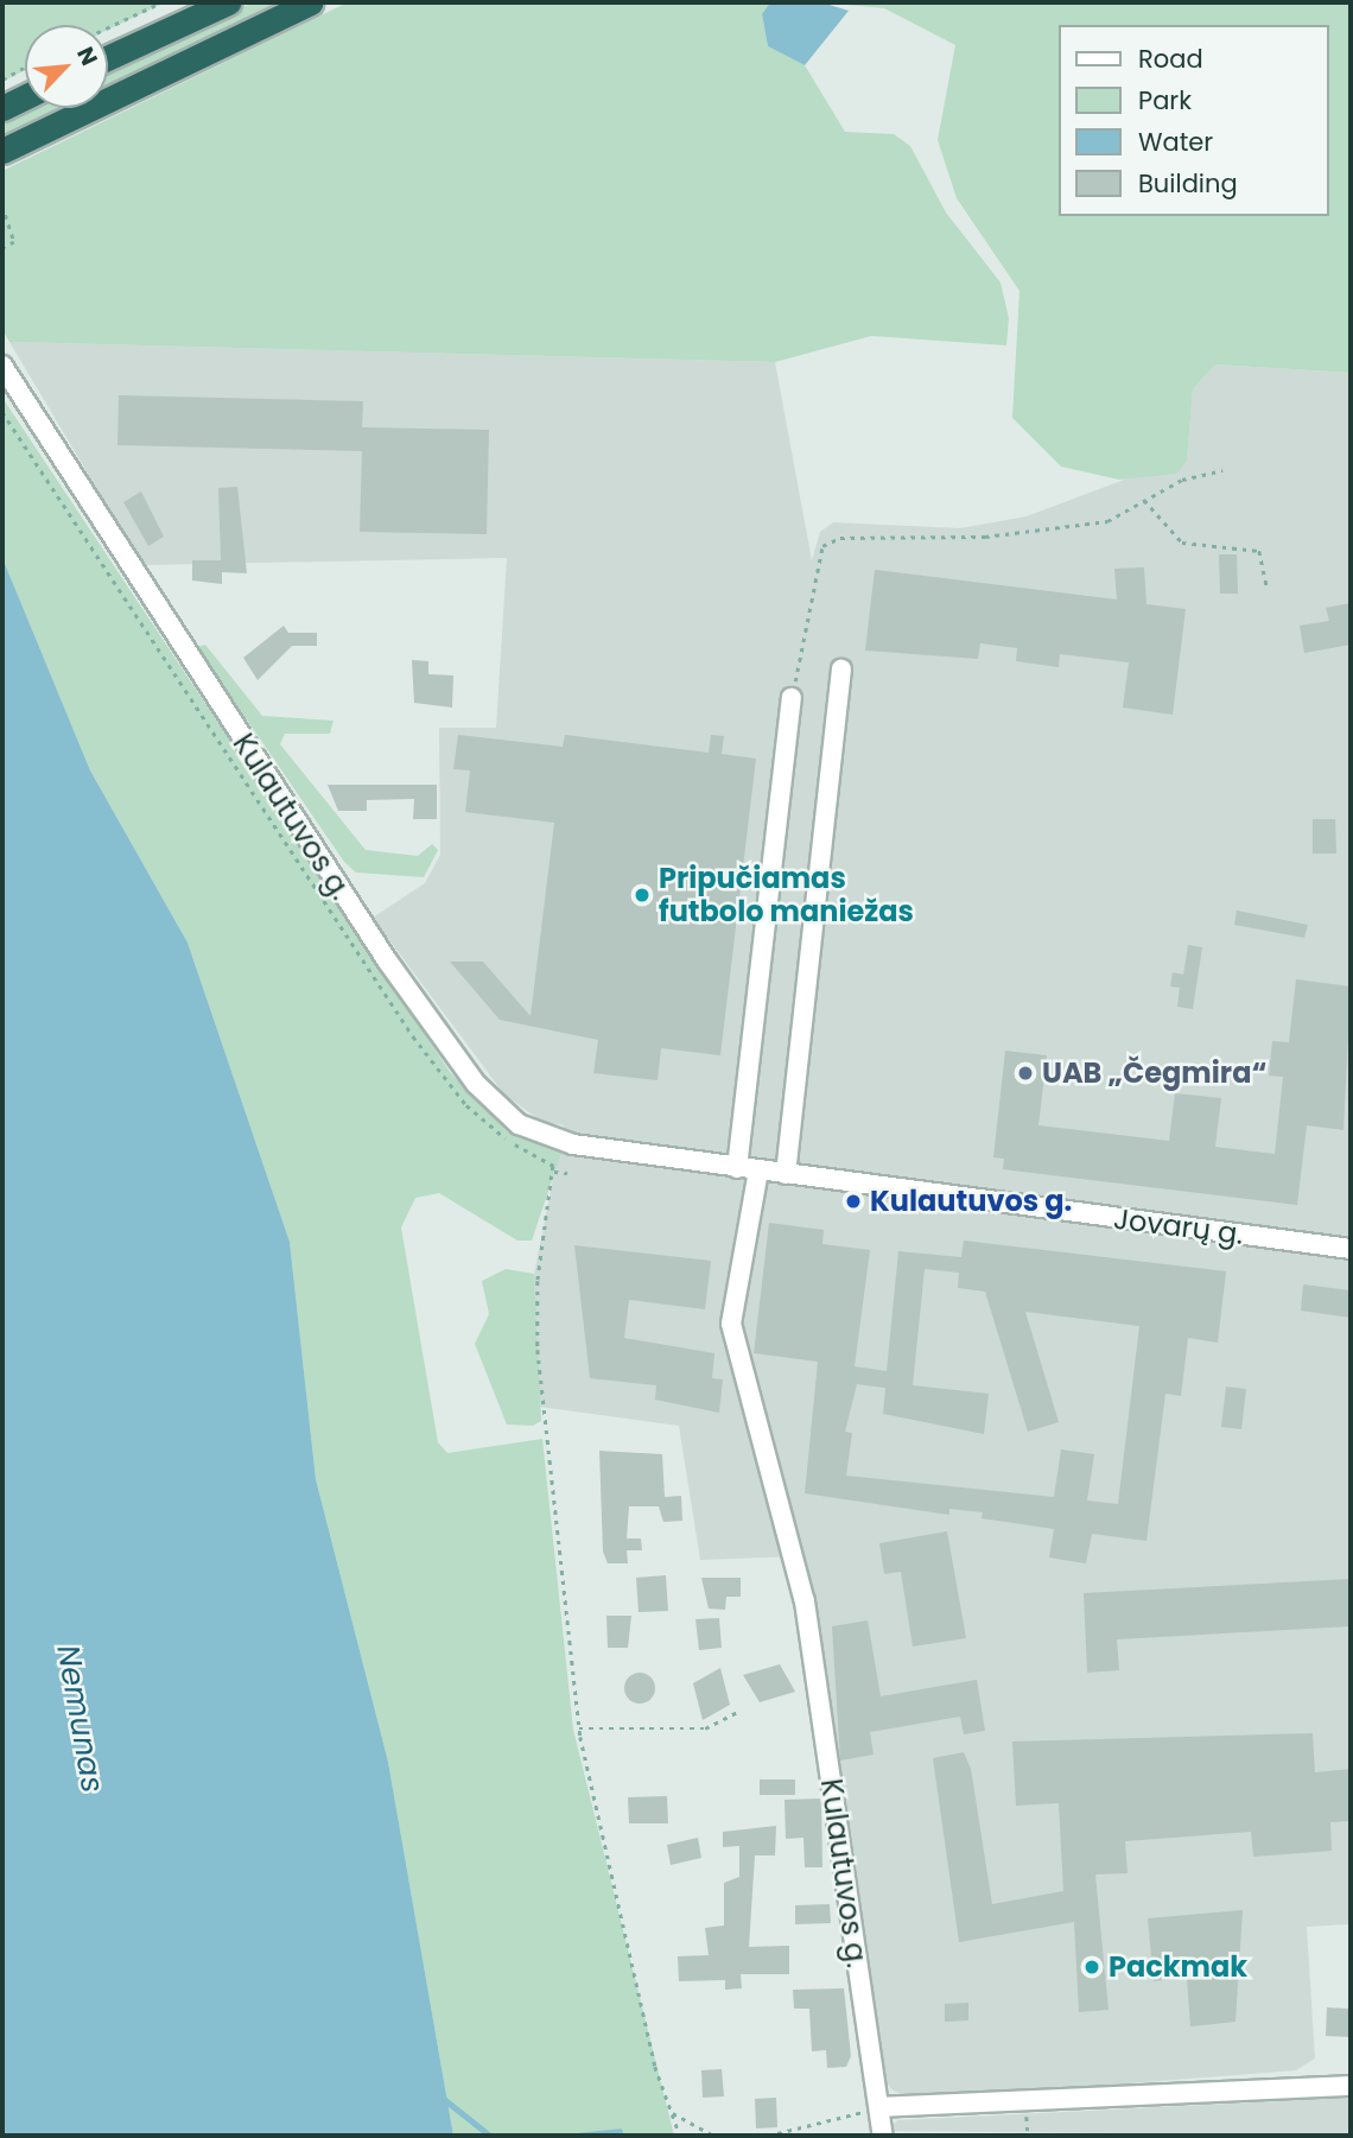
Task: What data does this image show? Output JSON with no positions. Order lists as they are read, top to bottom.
{
  "streets": {
    "street": ["Kulautuvos g.", "Jovarų g."]
  },
  "crossings": [
    ["Kulautuvos g.", "Jovarų g."]
  ],
  "water": ["Nemunas"],
  "places": [
    "Pripučiamas futbolo maniežas",
    "UAB „Čegmira“",
    "Kulautuvos g.",
    "Packmak"
  ],
  "legend": [
    "Road",
    "Park",
    "Water",
    "Building"
  ],
  "north": "top right"
}
